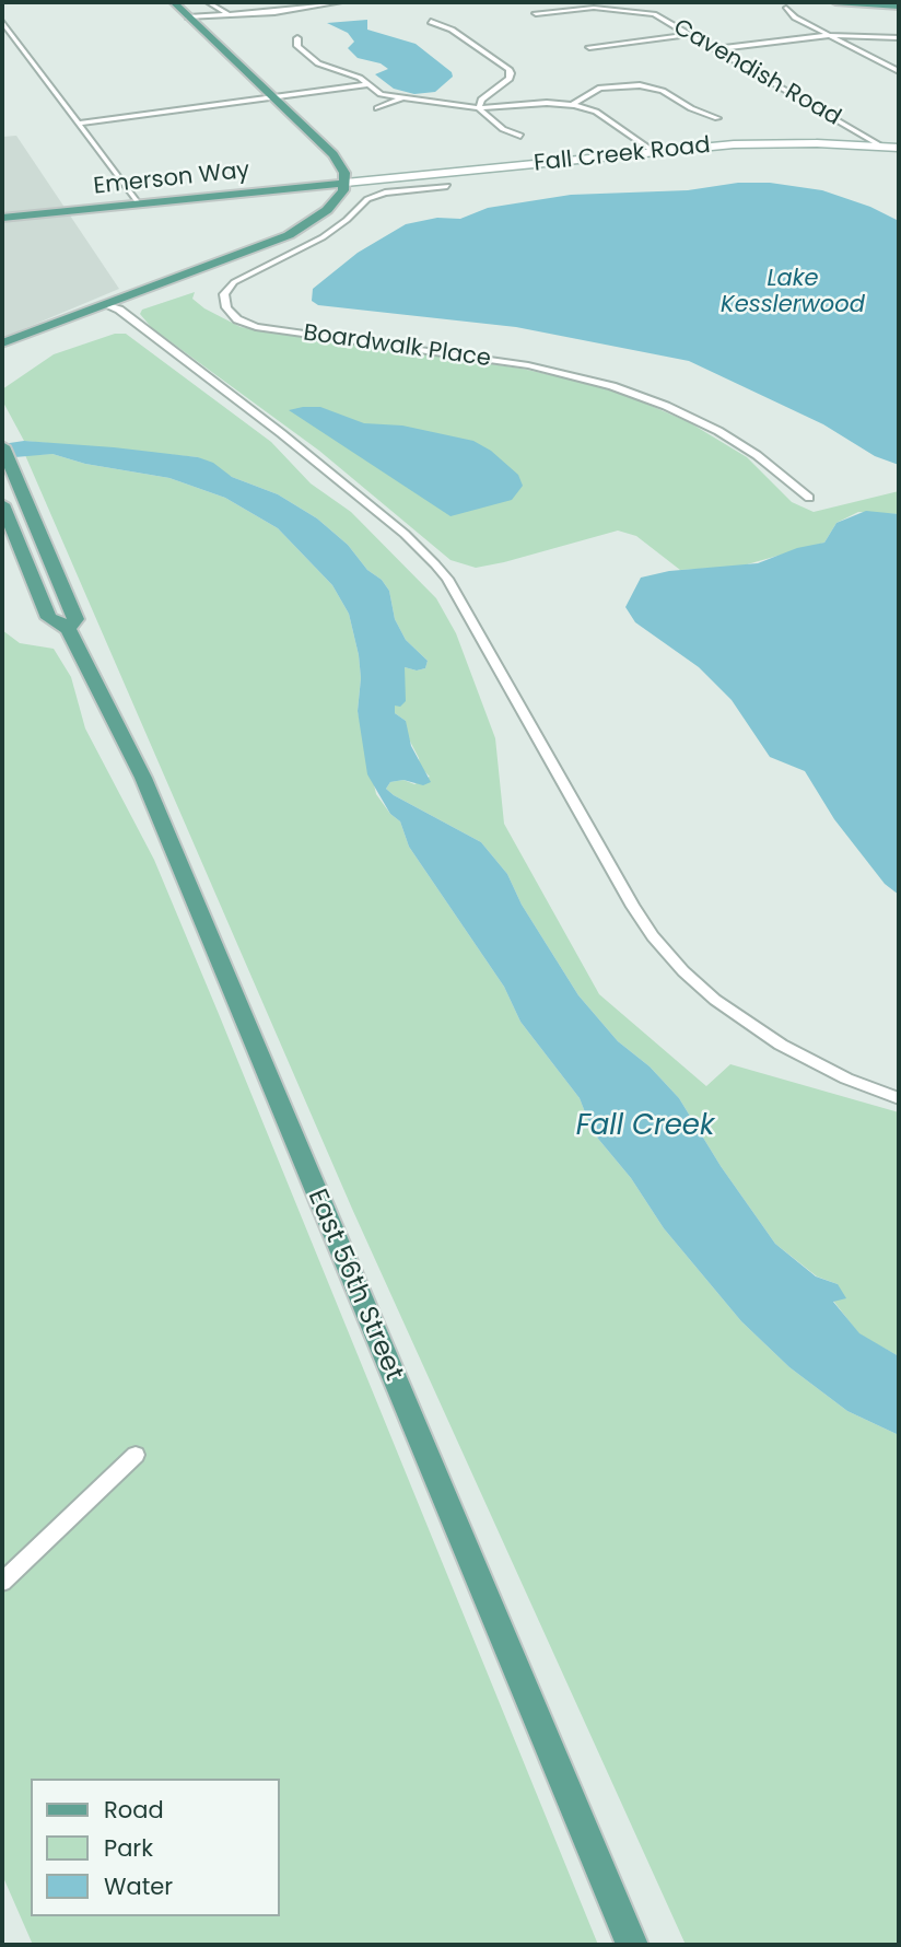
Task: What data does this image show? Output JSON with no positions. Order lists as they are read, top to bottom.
{
  "streets": {
    "main road": ["Fall Creek Road", "Emerson Way", "East 56th Street"],
    "street": ["Cavendish Road", "Boardwalk Place"]
  },
  "crossings": [
    ["Cavendish Road", "Fall Creek Road"],
    ["Fall Creek Road", "Emerson Way"]
  ],
  "water": ["Lake Kesslerwood", "Fall Creek"],
  "legend": ["Road", "Park", "Water"]
}
